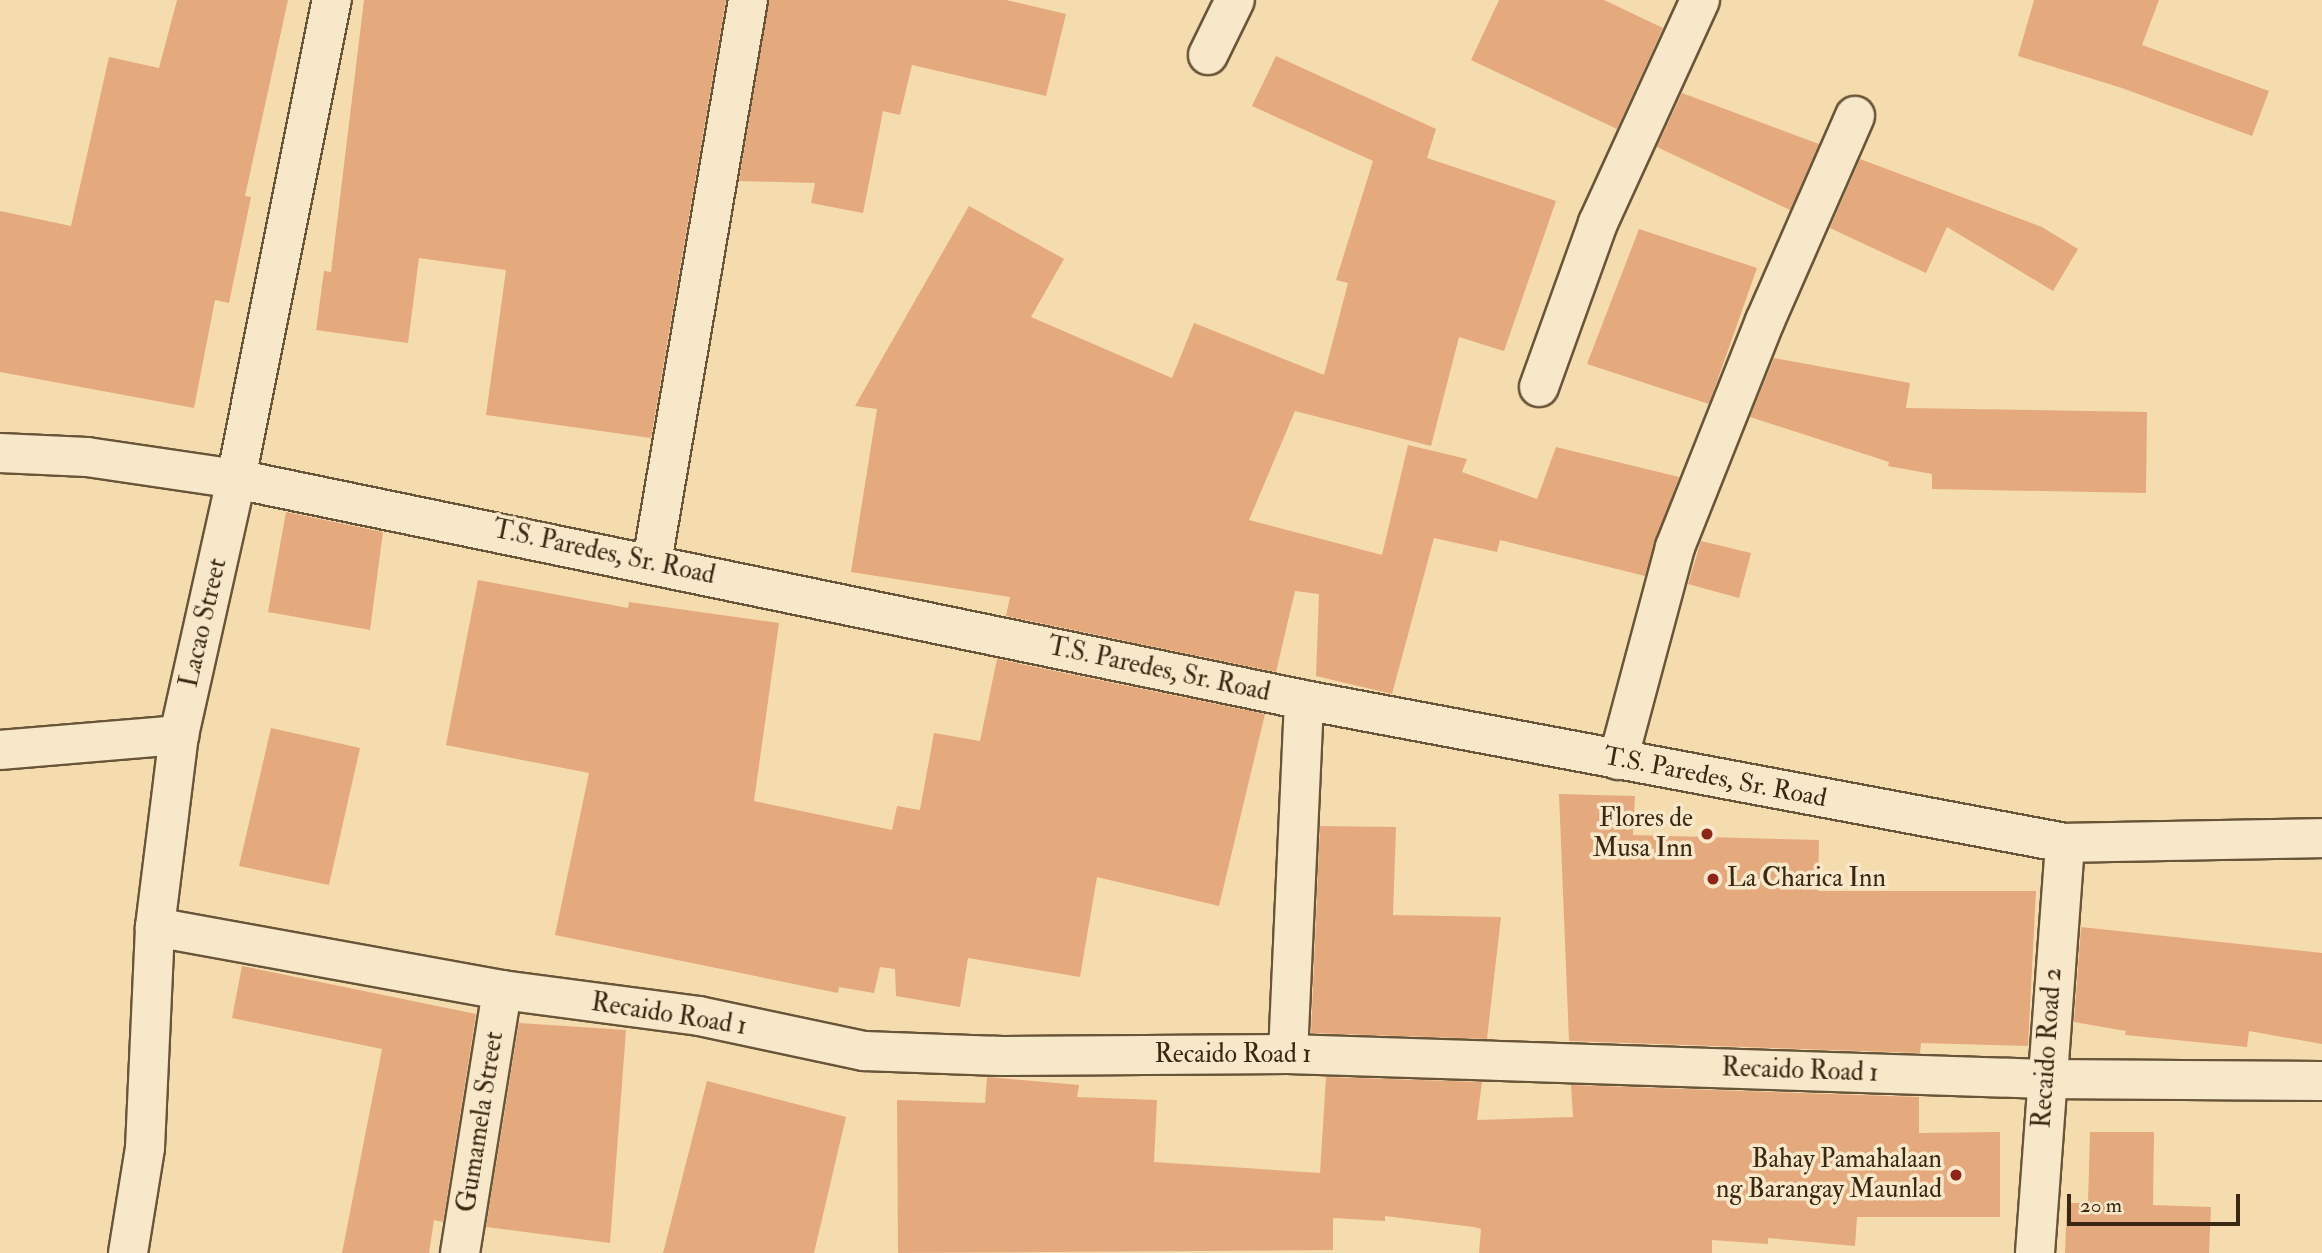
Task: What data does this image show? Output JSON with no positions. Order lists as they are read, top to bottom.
{
  "streets": {
    "street": [
      "T.S. Paredes, Sr. Road",
      "Lacao Street",
      "Recaido Road 1",
      "Recaido Road 2",
      "Gumamela Street"
    ]
  },
  "crossings": [
    ["T.S. Paredes, Sr. Road", "Lacao Street"],
    ["T.S. Paredes, Sr. Road", "Recaido Road 2"],
    ["Lacao Street", "Recaido Road 1"],
    ["Recaido Road 1", "Recaido Road 2"],
    ["Recaido Road 1", "Gumamela Street"]
  ],
  "places": ["Flores de Musa Inn", "La Charica Inn", "Bahay Pamahalaan ng Barangay Maunlad"],
  "scale_bar": "20 m"
}
